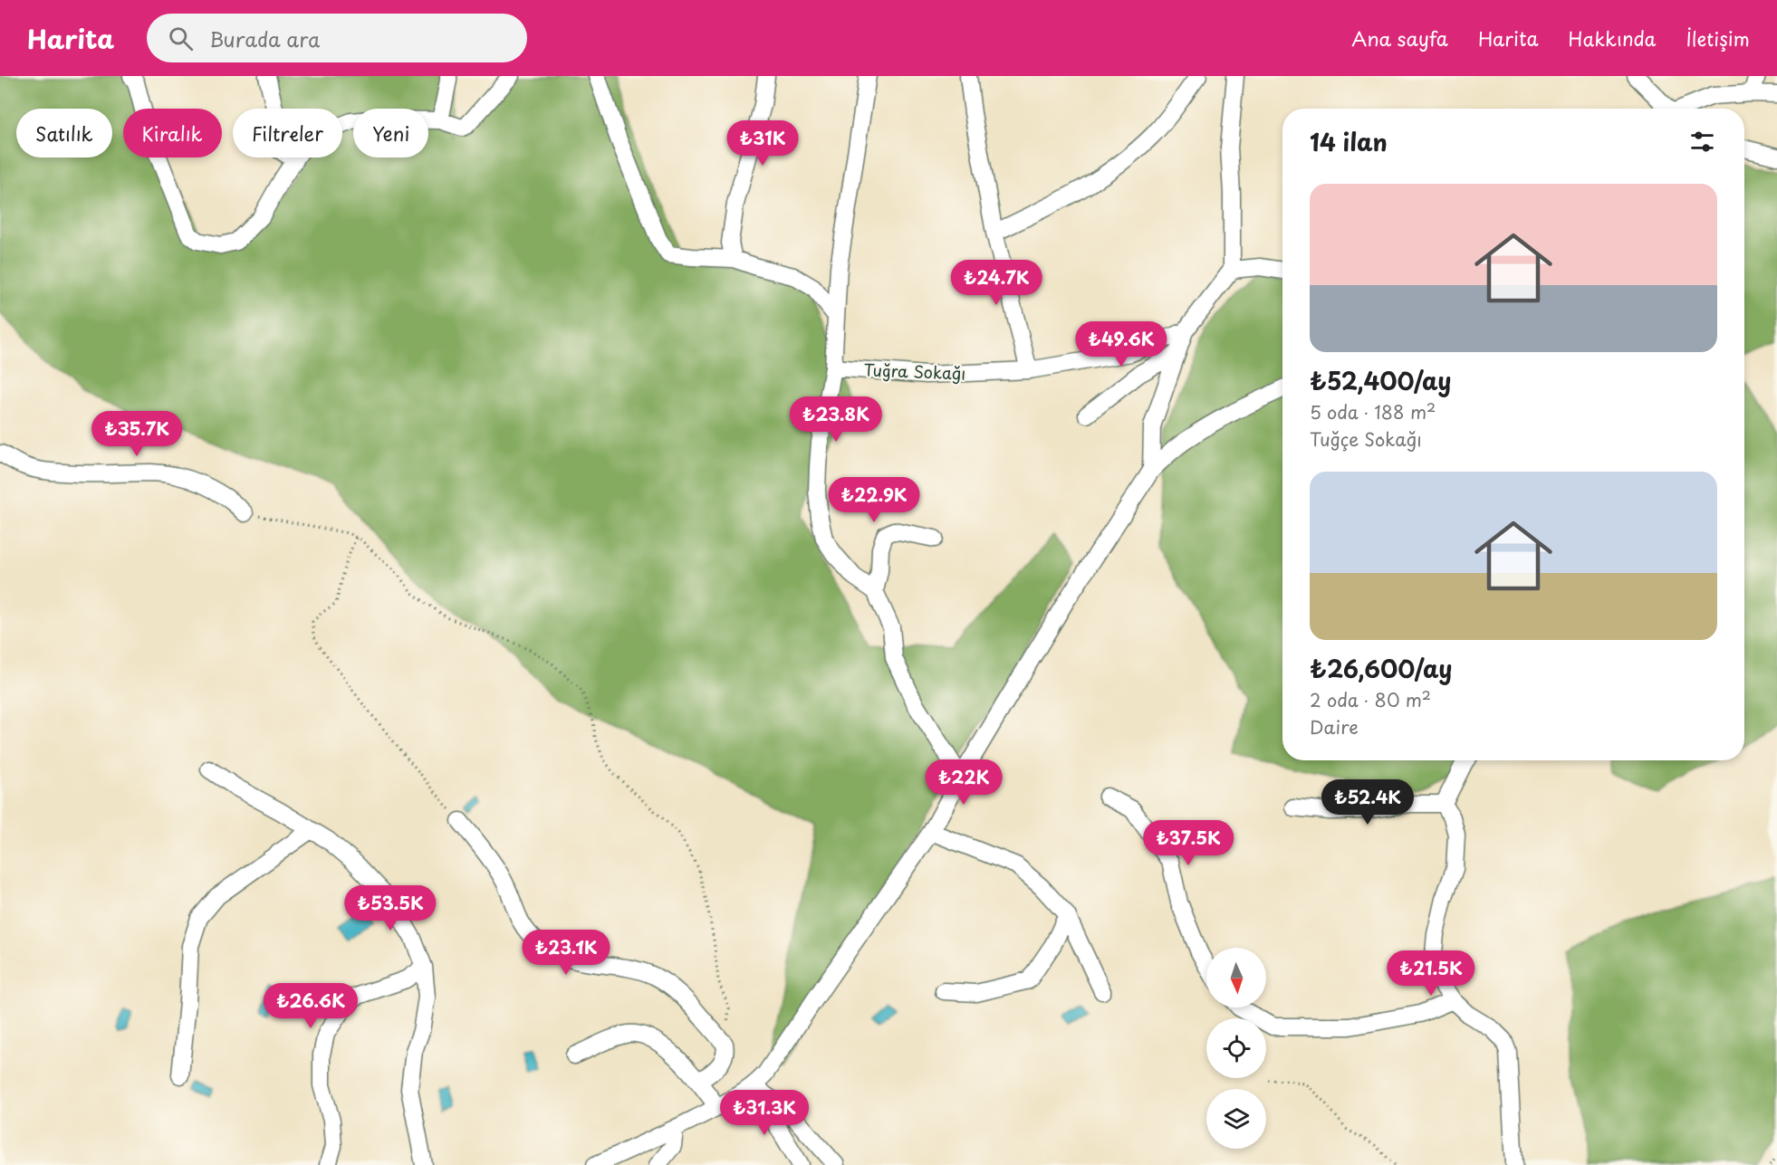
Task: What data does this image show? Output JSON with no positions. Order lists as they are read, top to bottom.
{
  "streets": {
    "street": ["Tuğra Sokağı"]
  },
  "north": "bottom",
  "page": {
    "header": "Harita",
    "search": "Burada ara",
    "nav": [
      "Ana sayfa",
      "Harita",
      "Hakkında",
      "İletişim"
    ],
    "chip": [
      "Satılık",
      "Kiralık",
      "Filtreler",
      "Yeni"
    ],
    "heading": "14 ilan",
    "price": [
      "₺31K",
      "₺24.7K",
      "₺49.6K",
      "₺23.8K",
      "₺35.7K",
      "₺22.9K",
      "₺22K",
      "₺52.4K",
      "₺37.5K",
      "₺53.5K",
      "₺23.1K",
      "₺21.5K",
      "₺26.6K",
      "₺31.3K"
    ],
    "list": [
      {
        "name": "₺52,400/ay",
        "note": "5 oda · 188 m² · Tuğçe Sokağı"
      },
      {
        "name": "₺26,600/ay",
        "note": "2 oda · 80 m² · Daire"
      }
    ]
  }
}
